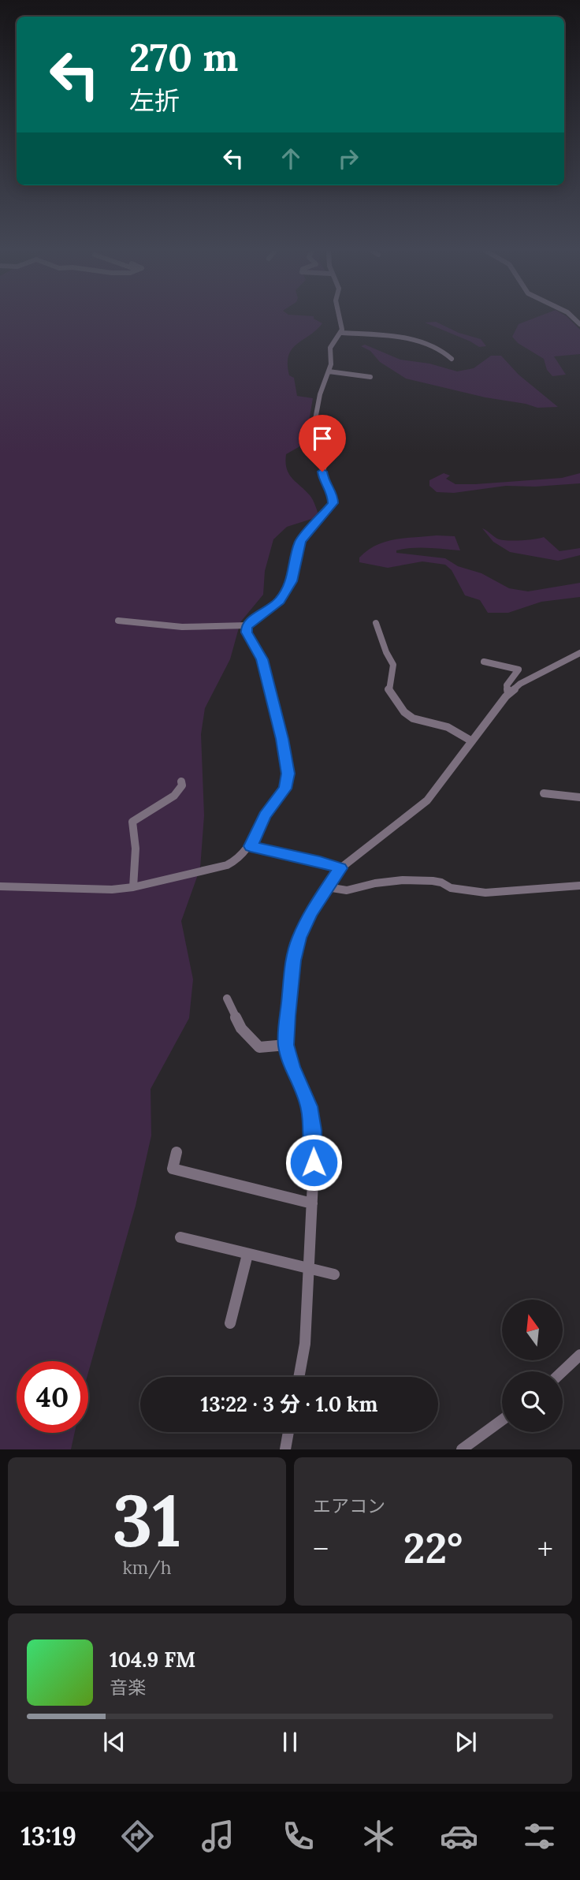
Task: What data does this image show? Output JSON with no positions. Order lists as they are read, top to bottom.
{
  "north": "top",
  "page": {
    "turn": ["270 m", "左折"],
    "limit": "40",
    "trip": "13:22 · 3 分 · 1.0 km",
    "tile": [
      ["31", "km/h"],
      "エアコン"
    ],
    "heat": ["−", "22°", "+"],
    "song": ["104.9 FM", "音楽"],
    "tabs": "13:19"
  }
}
